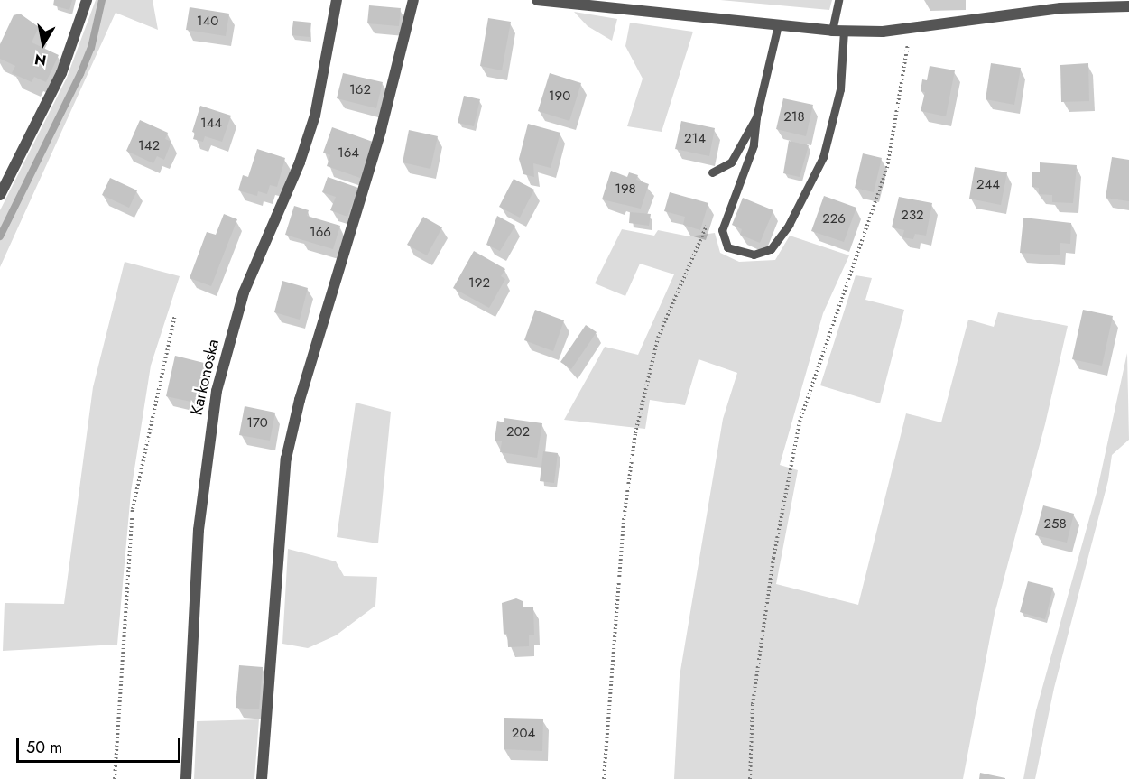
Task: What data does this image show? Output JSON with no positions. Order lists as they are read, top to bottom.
{
  "streets": {
    "street": ["Karkonoska"]
  },
  "house_numbers": [
    "140",
    "162",
    "190",
    "218",
    "144",
    "214",
    "142",
    "164",
    "244",
    "198",
    "232",
    "226",
    "166",
    "192",
    "170",
    "202",
    "258",
    "204"
  ],
  "scale_bar": "50 m",
  "north": "bottom"
}
